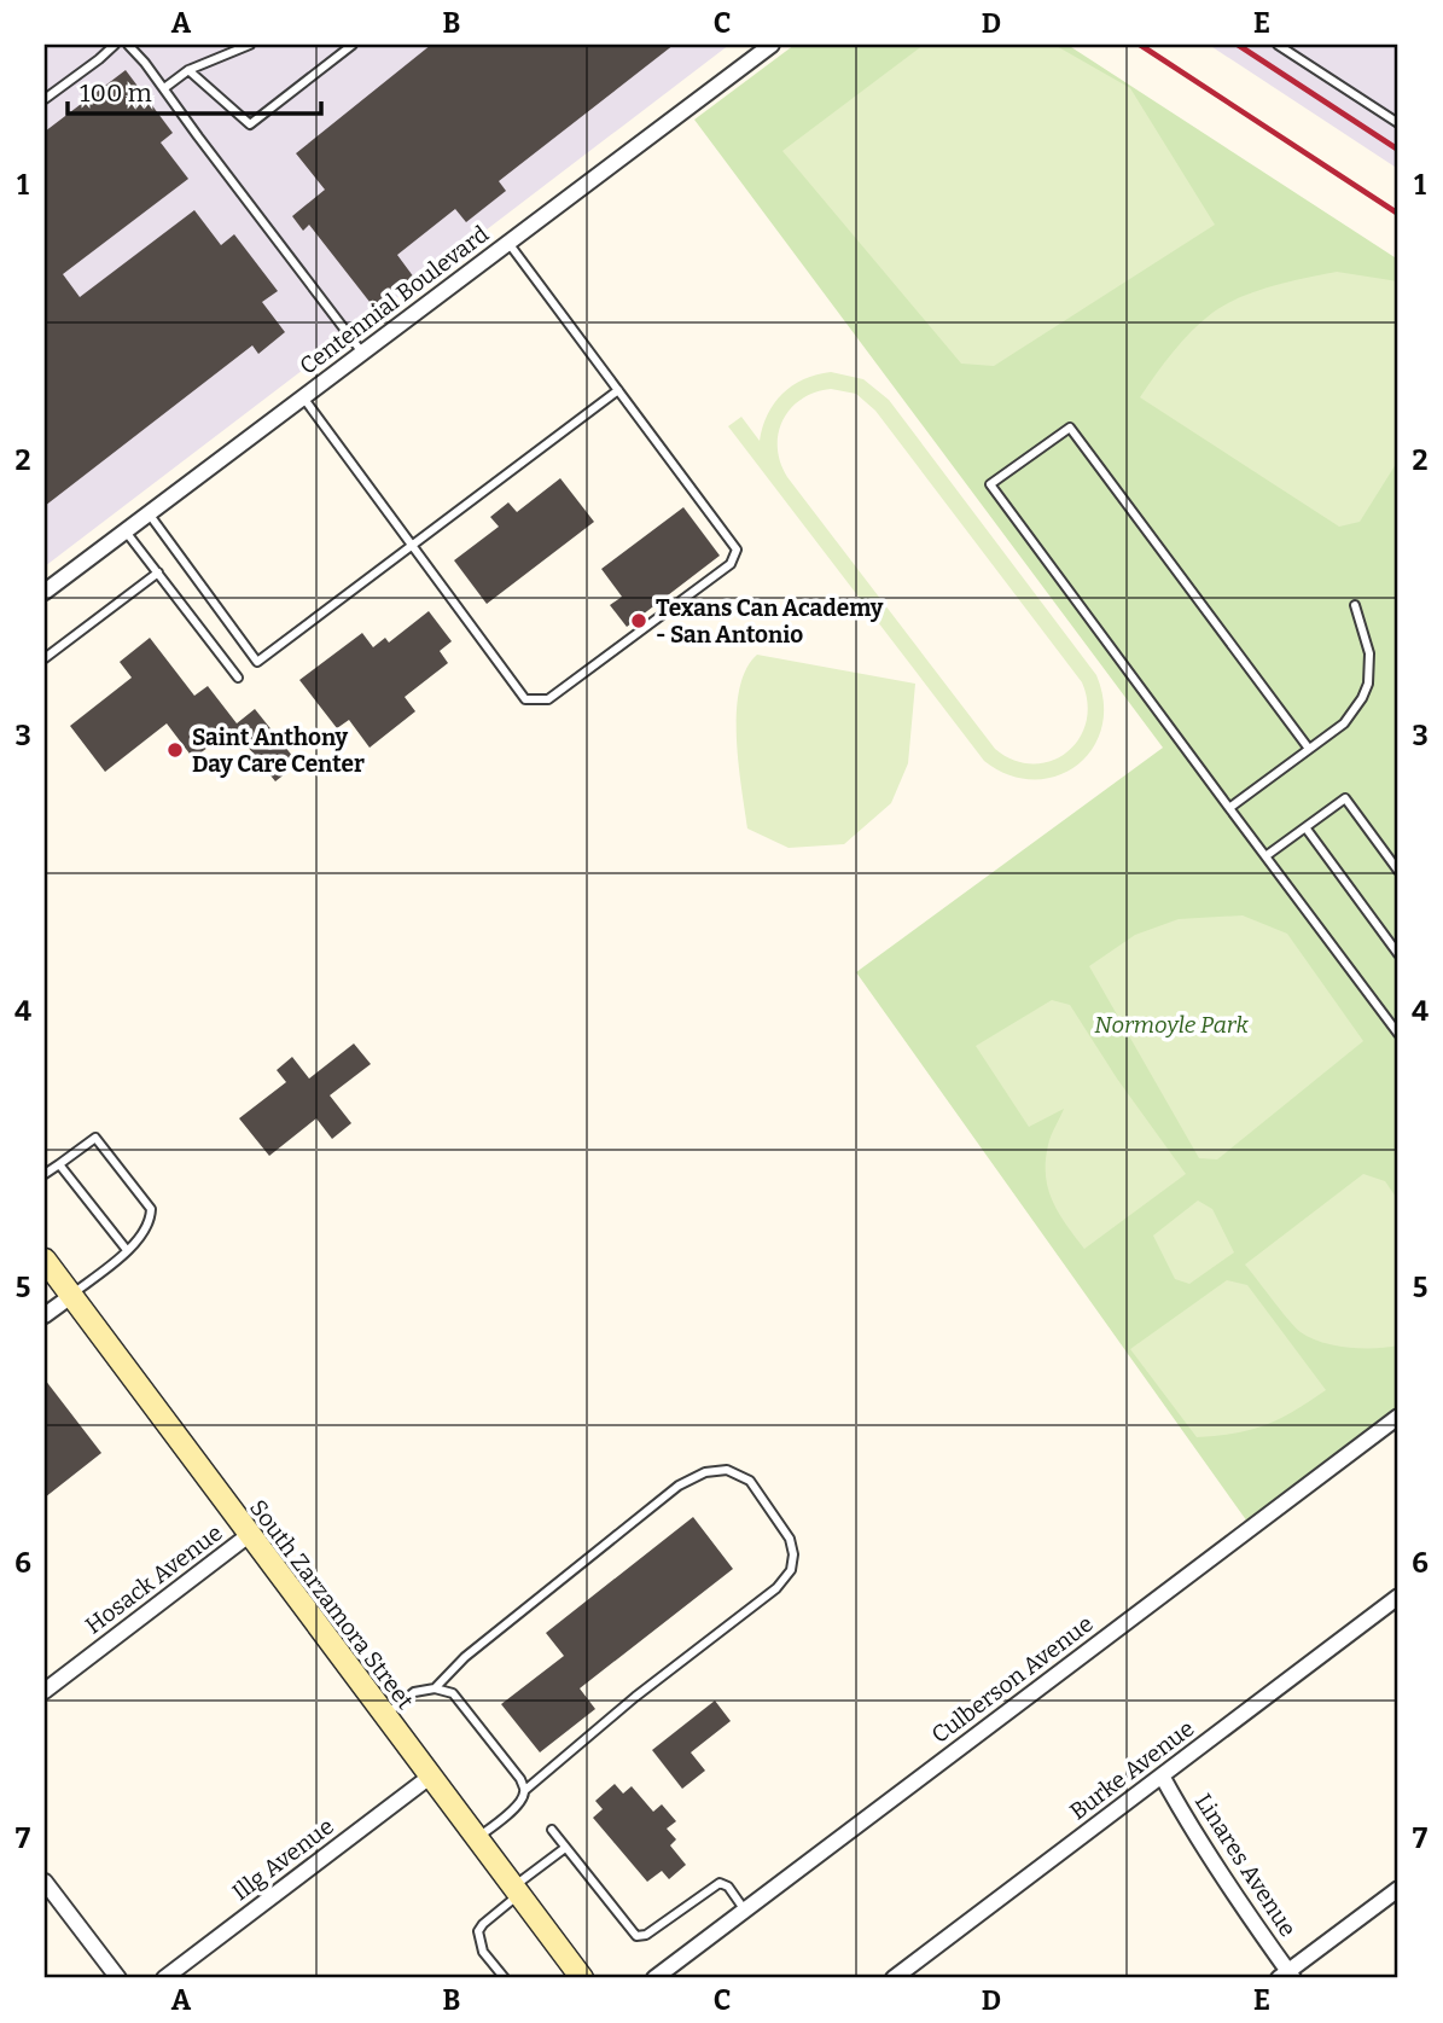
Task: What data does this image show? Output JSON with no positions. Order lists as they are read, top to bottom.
{
  "streets": {
    "main road": ["South Zarzamora Street"],
    "street": [
      "Centennial Boulevard",
      "Hosack Avenue",
      "Culberson Avenue",
      "Burke Avenue",
      "Illg Avenue",
      "Linares Avenue"
    ]
  },
  "crossings": [
    ["Hosack Avenue", "South Zarzamora Street"],
    ["South Zarzamora Street", "Illg Avenue"],
    ["Burke Avenue", "Linares Avenue"]
  ],
  "parks": ["Normoyle Park"],
  "places": ["Texans Can Academy - San Antonio", "Saint Anthony Day Care Center"],
  "scale_bar": "100 m",
  "grid": {
    "columns": [
      "A",
      "B",
      "C",
      "D",
      "E"
    ],
    "rows": [
      "1",
      "2",
      "3",
      "4",
      "5",
      "6",
      "7"
    ]
  }
}
